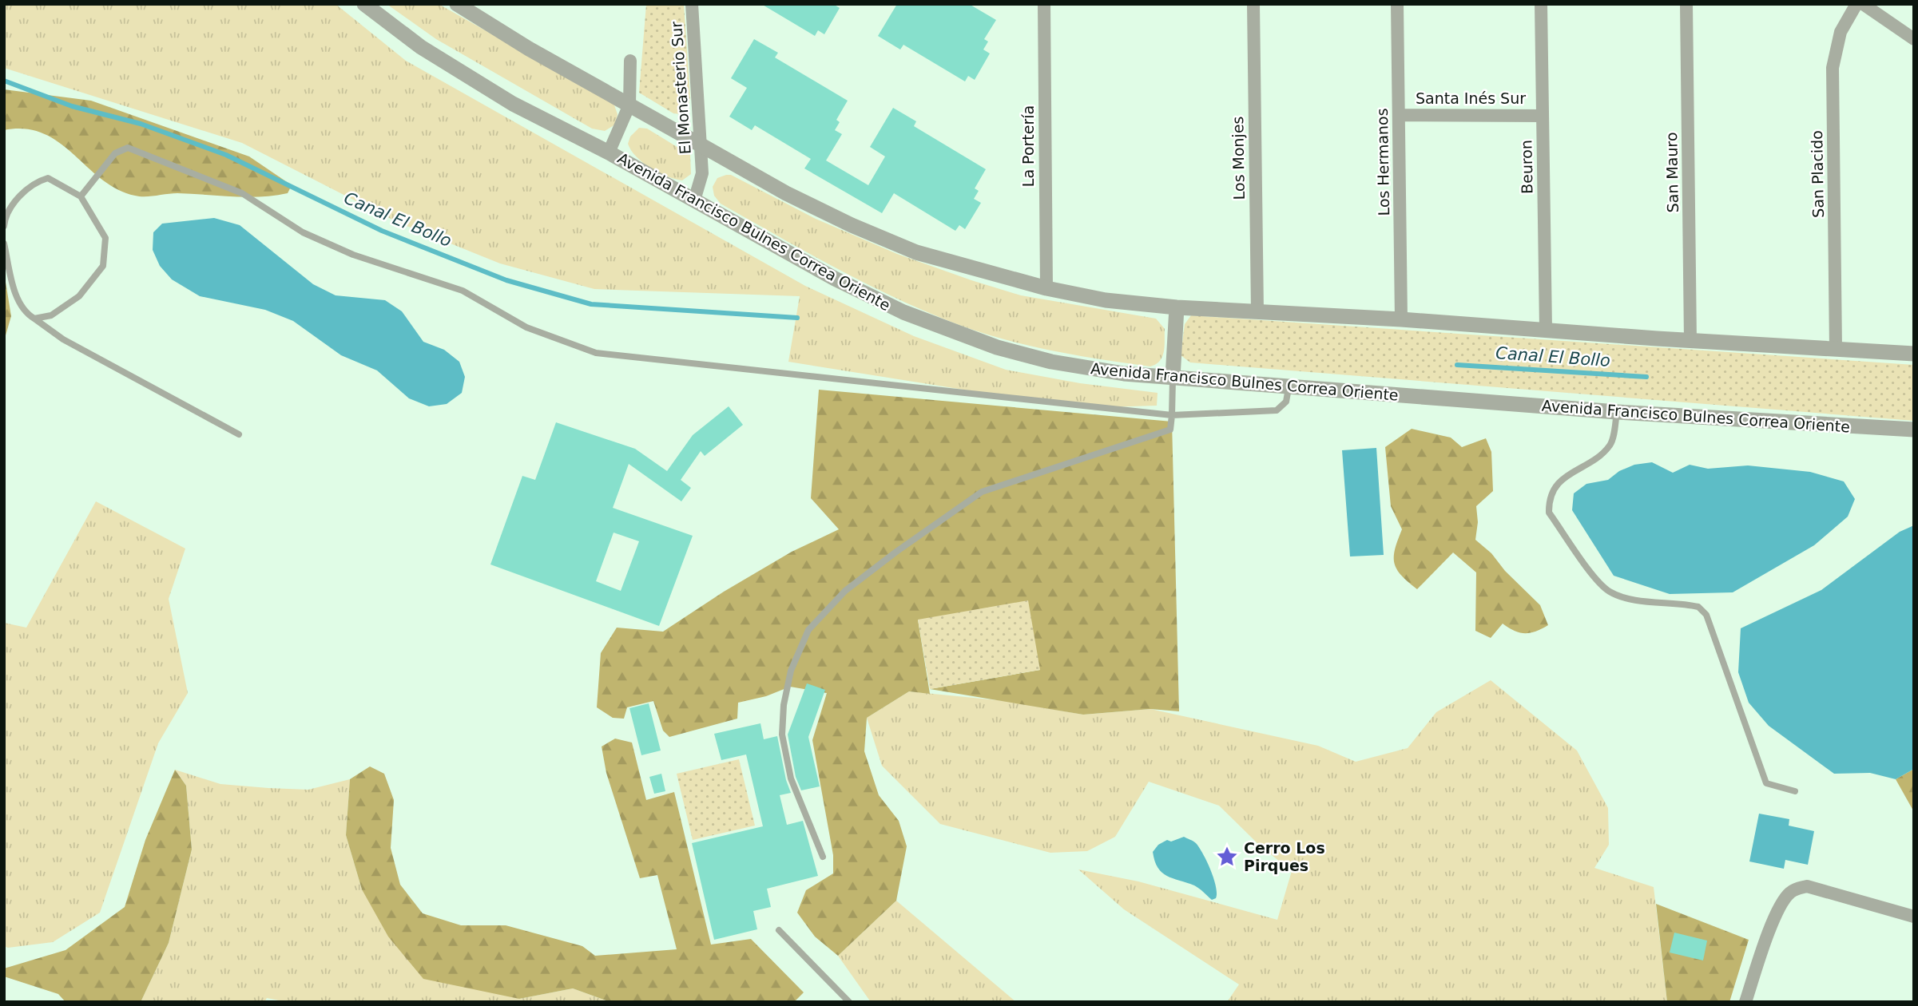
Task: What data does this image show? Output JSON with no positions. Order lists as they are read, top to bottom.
{
  "streets": {
    "street": [
      "El Monasterio Sur",
      "Santa Inés Sur",
      "La Portería",
      "Los Monjes",
      "Los Hermanos",
      "Beuron",
      "San Mauro",
      "San Placido",
      "Avenida Francisco Bulnes Correa Oriente"
    ]
  },
  "crossings": [
    ["El Monasterio Sur", "Avenida Francisco Bulnes Correa Oriente"],
    ["Santa Inés Sur", "Los Hermanos"],
    ["Santa Inés Sur", "Beuron"]
  ],
  "water": ["Canal El Bollo"],
  "places": {
    "place": ["Cerro Los Pirques"]
  }
}
